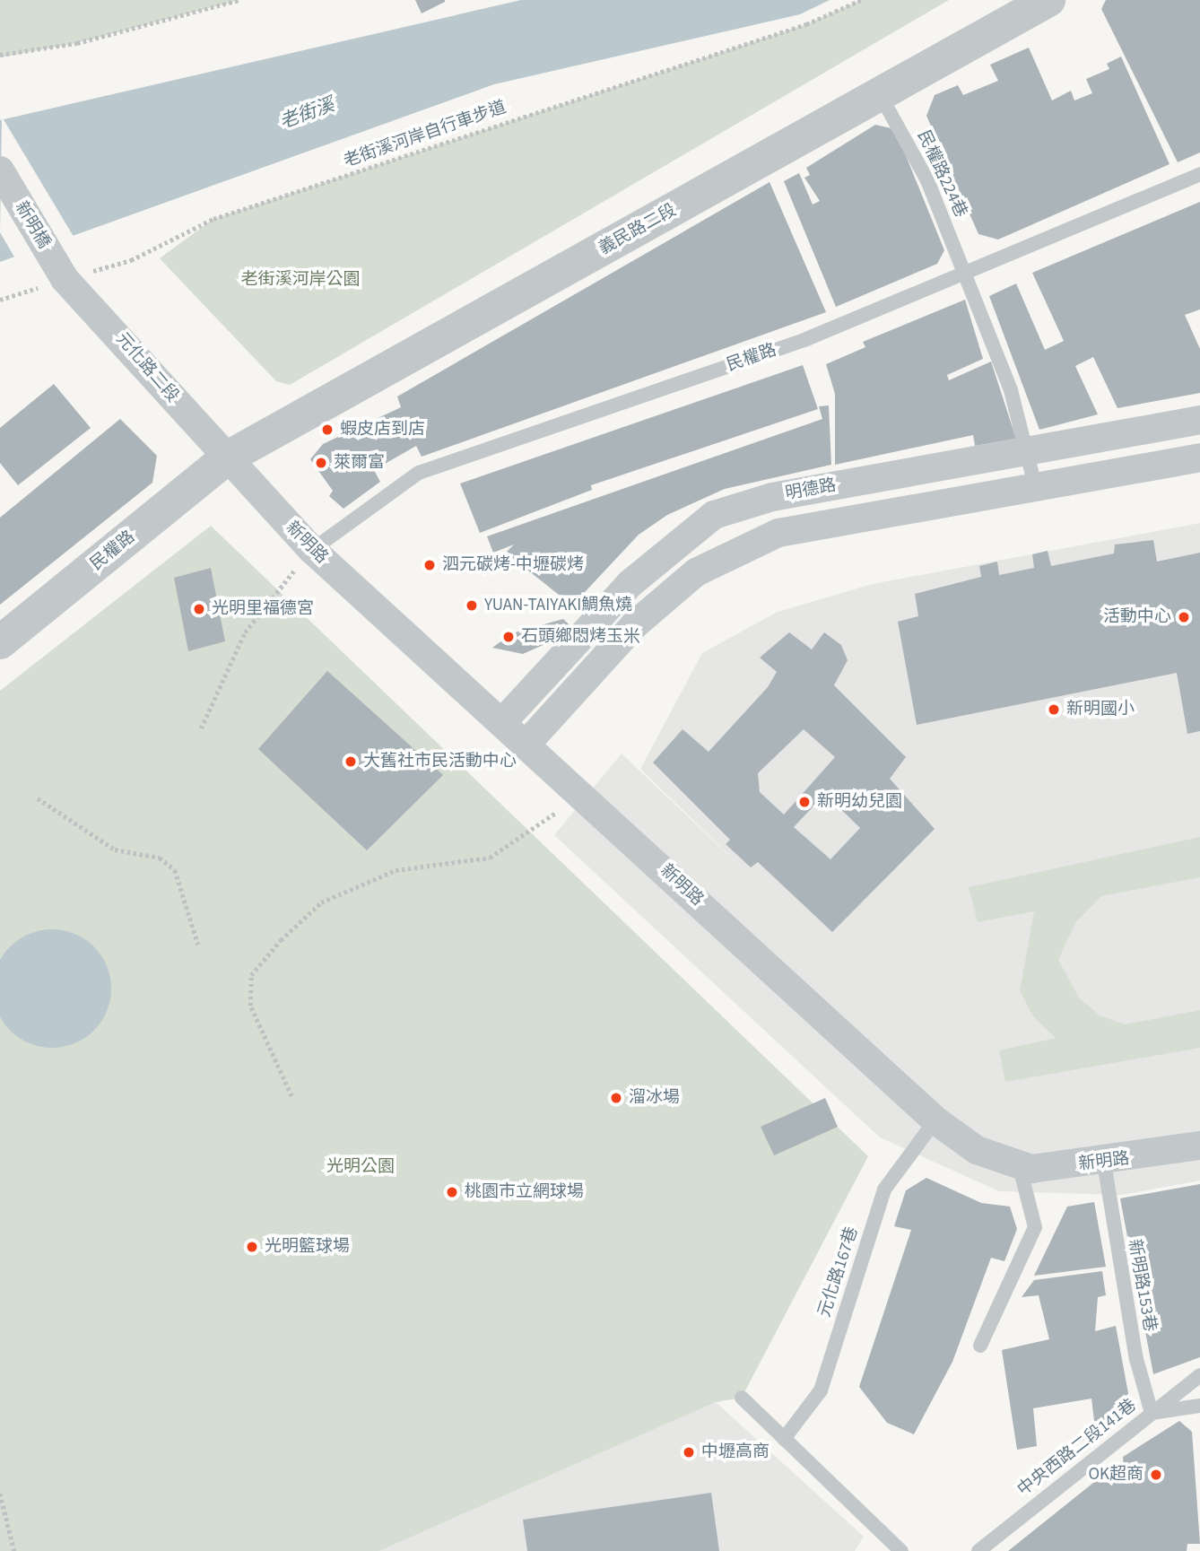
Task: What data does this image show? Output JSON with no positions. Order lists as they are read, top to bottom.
{
  "streets": {
    "street": [
      "新明橋",
      "義民路二段",
      "民權路",
      "元化路二段",
      "明德路",
      "新明路"
    ],
    "lane": [
      "民權路224巷",
      "元化路167巷",
      "新明路153巷",
      "中央西路二段141巷"
    ],
    "path": ["老街溪河岸自行車步道"]
  },
  "crossings": [
    ["老街溪河岸自行車步道", "新明橋"],
    ["老街溪河岸自行車步道", "元化路二段"],
    ["民權路224巷", "義民路二段"],
    ["民權路224巷", "民權路"],
    ["民權路224巷", "明德路"],
    ["新明橋", "元化路二段"],
    ["義民路二段", "民權路"],
    ["義民路二段", "元化路二段"],
    ["義民路二段", "新明路"],
    ["民權路", "元化路二段"],
    ["民權路", "新明路"],
    ["元化路二段", "新明路"],
    ["明德路", "新明路"],
    ["新明路", "元化路167巷"],
    ["新明路", "新明路153巷"],
    ["新明路153巷", "中央西路二段141巷"]
  ],
  "water": ["老街溪"],
  "parks": ["老街溪河岸公園", "光明公園"],
  "places": [
    "蝦皮店到店",
    "萊爾富",
    "泗元碳烤-中壢碳烤",
    "YUAN-TAIYAKI鯛魚燒",
    "光明里福德宮",
    "活動中心",
    "石頭鄉悶烤玉米",
    "新明國小",
    "大舊社市民活動中心",
    "新明幼兒園",
    "溜冰場",
    "桃園市立網球場",
    "光明籃球場",
    "中壢高商",
    "OK超商"
  ]
}
